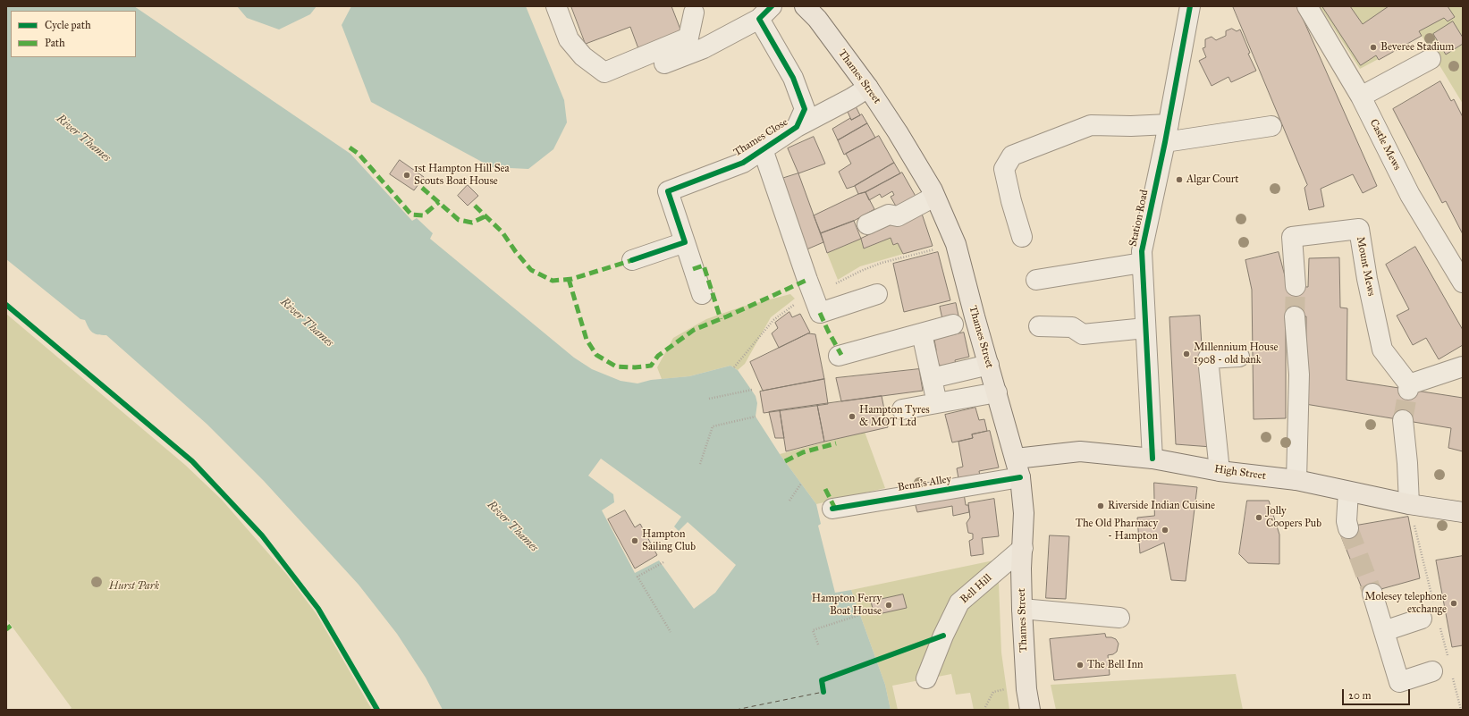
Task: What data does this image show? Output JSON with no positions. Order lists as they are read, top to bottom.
{
  "streets": {
    "main road": ["Thames Street", "High Street"],
    "street": [
      "Thames Close",
      "Castle Mews",
      "Station Road",
      "Mount Mews",
      "Benn's Alley",
      "Bell Hill"
    ]
  },
  "crossings": [
    ["Thames Street", "High Street"],
    ["Thames Street", "Benn's Alley"],
    ["Thames Street", "Bell Hill"],
    ["Station Road", "High Street"]
  ],
  "water": ["River Thames"],
  "parks": ["Hurst Park"],
  "places": [
    "Beveree Stadium",
    "1st Hampton Hill Sea Scouts Boat House",
    "Algar Court",
    "Millennium House 1908 - old bank",
    "Hampton Tyres & MOT Ltd",
    "Riverside Indian Cuisine",
    "Jolly Coopers Pub",
    "The Old Pharmacy - Hampton",
    "Hampton Sailing Club",
    "Molesey telephone exchange",
    "Hampton Ferry Boat House",
    "The Bell Inn"
  ],
  "legend": ["Cycle path", "Path"],
  "scale_bar": "20 m"
}
